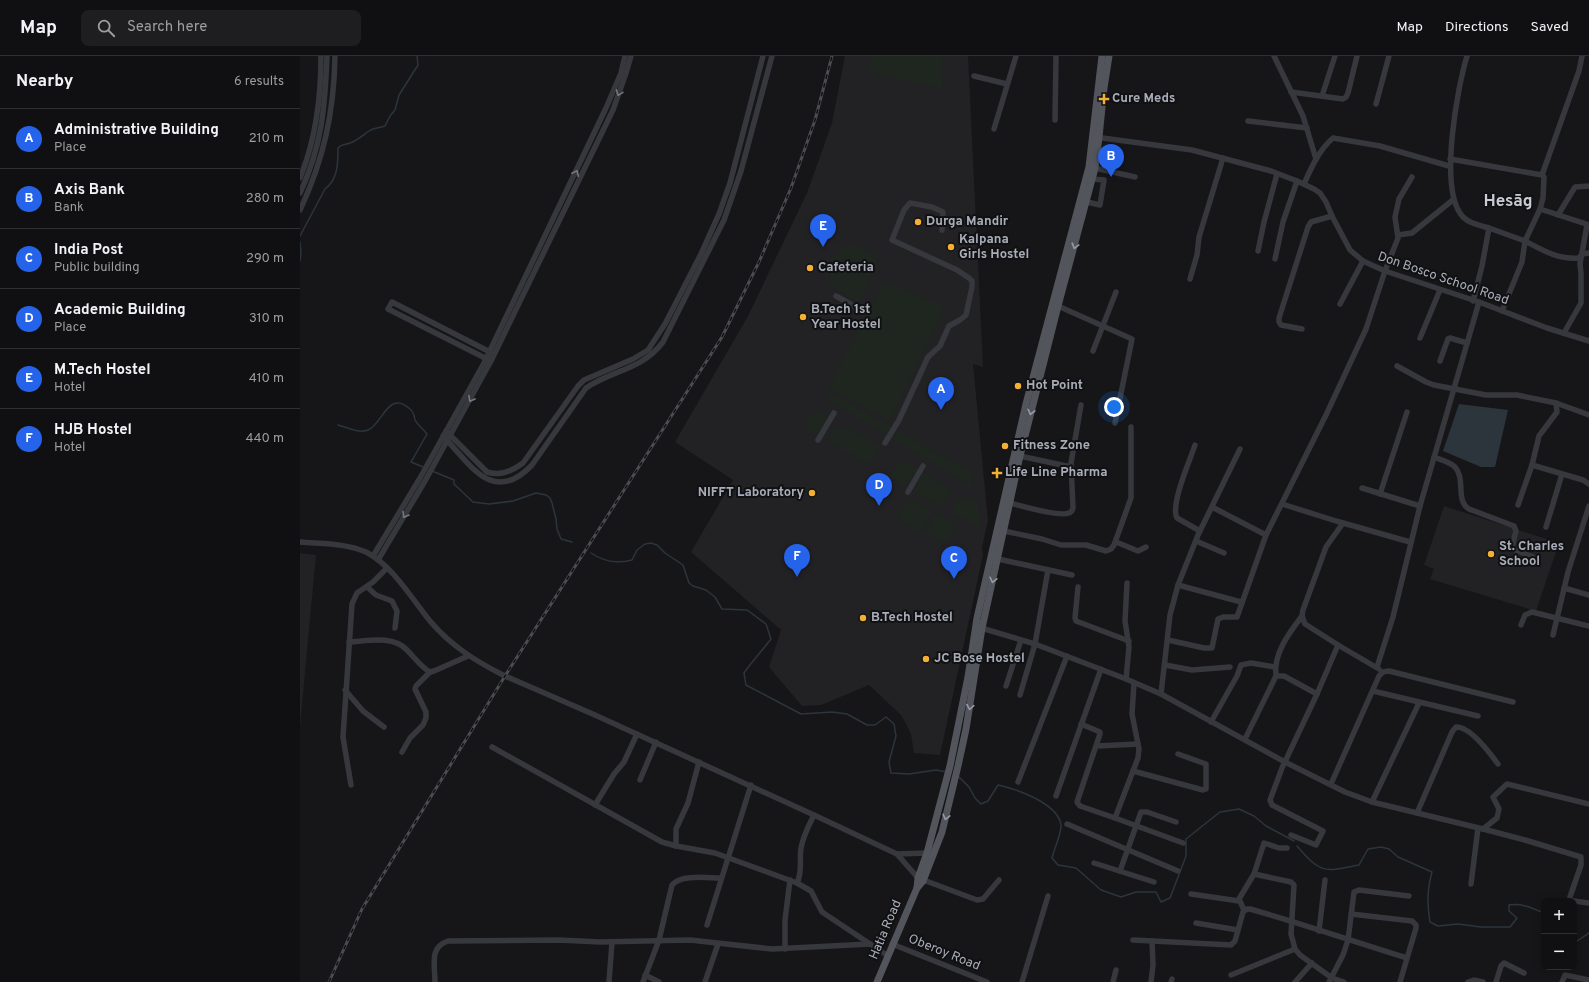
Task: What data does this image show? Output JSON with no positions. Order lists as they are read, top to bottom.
{
  "streets": {
    "main road": ["Hatia Road"],
    "street": ["Don Bosco School Road", "Oberoy Road"]
  },
  "crossings": [
    ["Hatia Road", "Oberoy Road"]
  ],
  "districts": ["Hesāg"],
  "places": {
    "health": ["Cure Meds", "Life Line Pharma"],
    "other": [
      "Durga Mandir",
      "Kalpana Girls Hostel",
      "Cafeteria",
      "B.Tech 1st Year Hostel",
      "Hot Point",
      "Fitness Zone",
      "NIFFT Laboratory",
      "St. Charles School",
      "B.Tech Hostel",
      "JC Bose Hostel"
    ]
  },
  "page": {
    "header": "Map",
    "search": "Search here",
    "nav": ["Map", "Directions", "Saved"],
    "heading": ["Nearby", "6 results"],
    "list": [
      {
        "mark": "A",
        "name": "Administrative Building",
        "note": "Place",
        "value": "210 m"
      },
      {
        "mark": "B",
        "name": "Axis Bank",
        "note": "Bank",
        "value": "280 m"
      },
      {
        "mark": "C",
        "name": "India Post",
        "note": "Public building",
        "value": "290 m"
      },
      {
        "mark": "D",
        "name": "Academic Building",
        "note": "Place",
        "value": "310 m"
      },
      {
        "mark": "E",
        "name": "M.Tech Hostel",
        "note": "Hotel",
        "value": "410 m"
      },
      {
        "mark": "F",
        "name": "HJB Hostel",
        "note": "Hotel",
        "value": "440 m"
      }
    ],
    "pins": [
      "B",
      "E",
      "A",
      "D",
      "F",
      "C"
    ],
    "map_buttons": ["+", "−"]
  }
}
